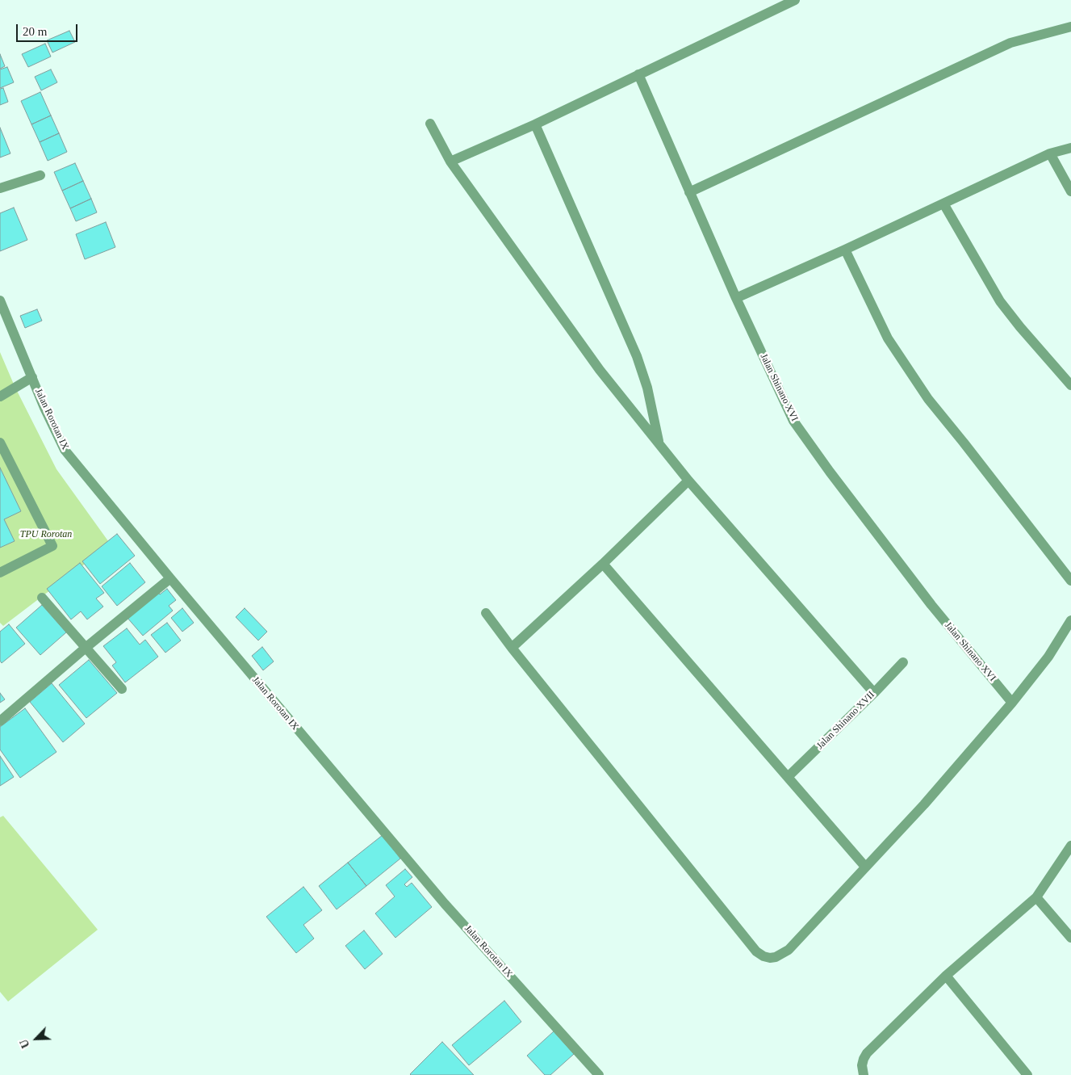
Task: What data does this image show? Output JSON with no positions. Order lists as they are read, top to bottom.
{
  "streets": {
    "street": ["Jalan Shinano XVI", "Jalan Rorotan IX", "Jalan Shinano XVII"]
  },
  "parks": ["TPU Rorotan"],
  "scale_bar": "20 m",
  "north": "bottom left"
}
